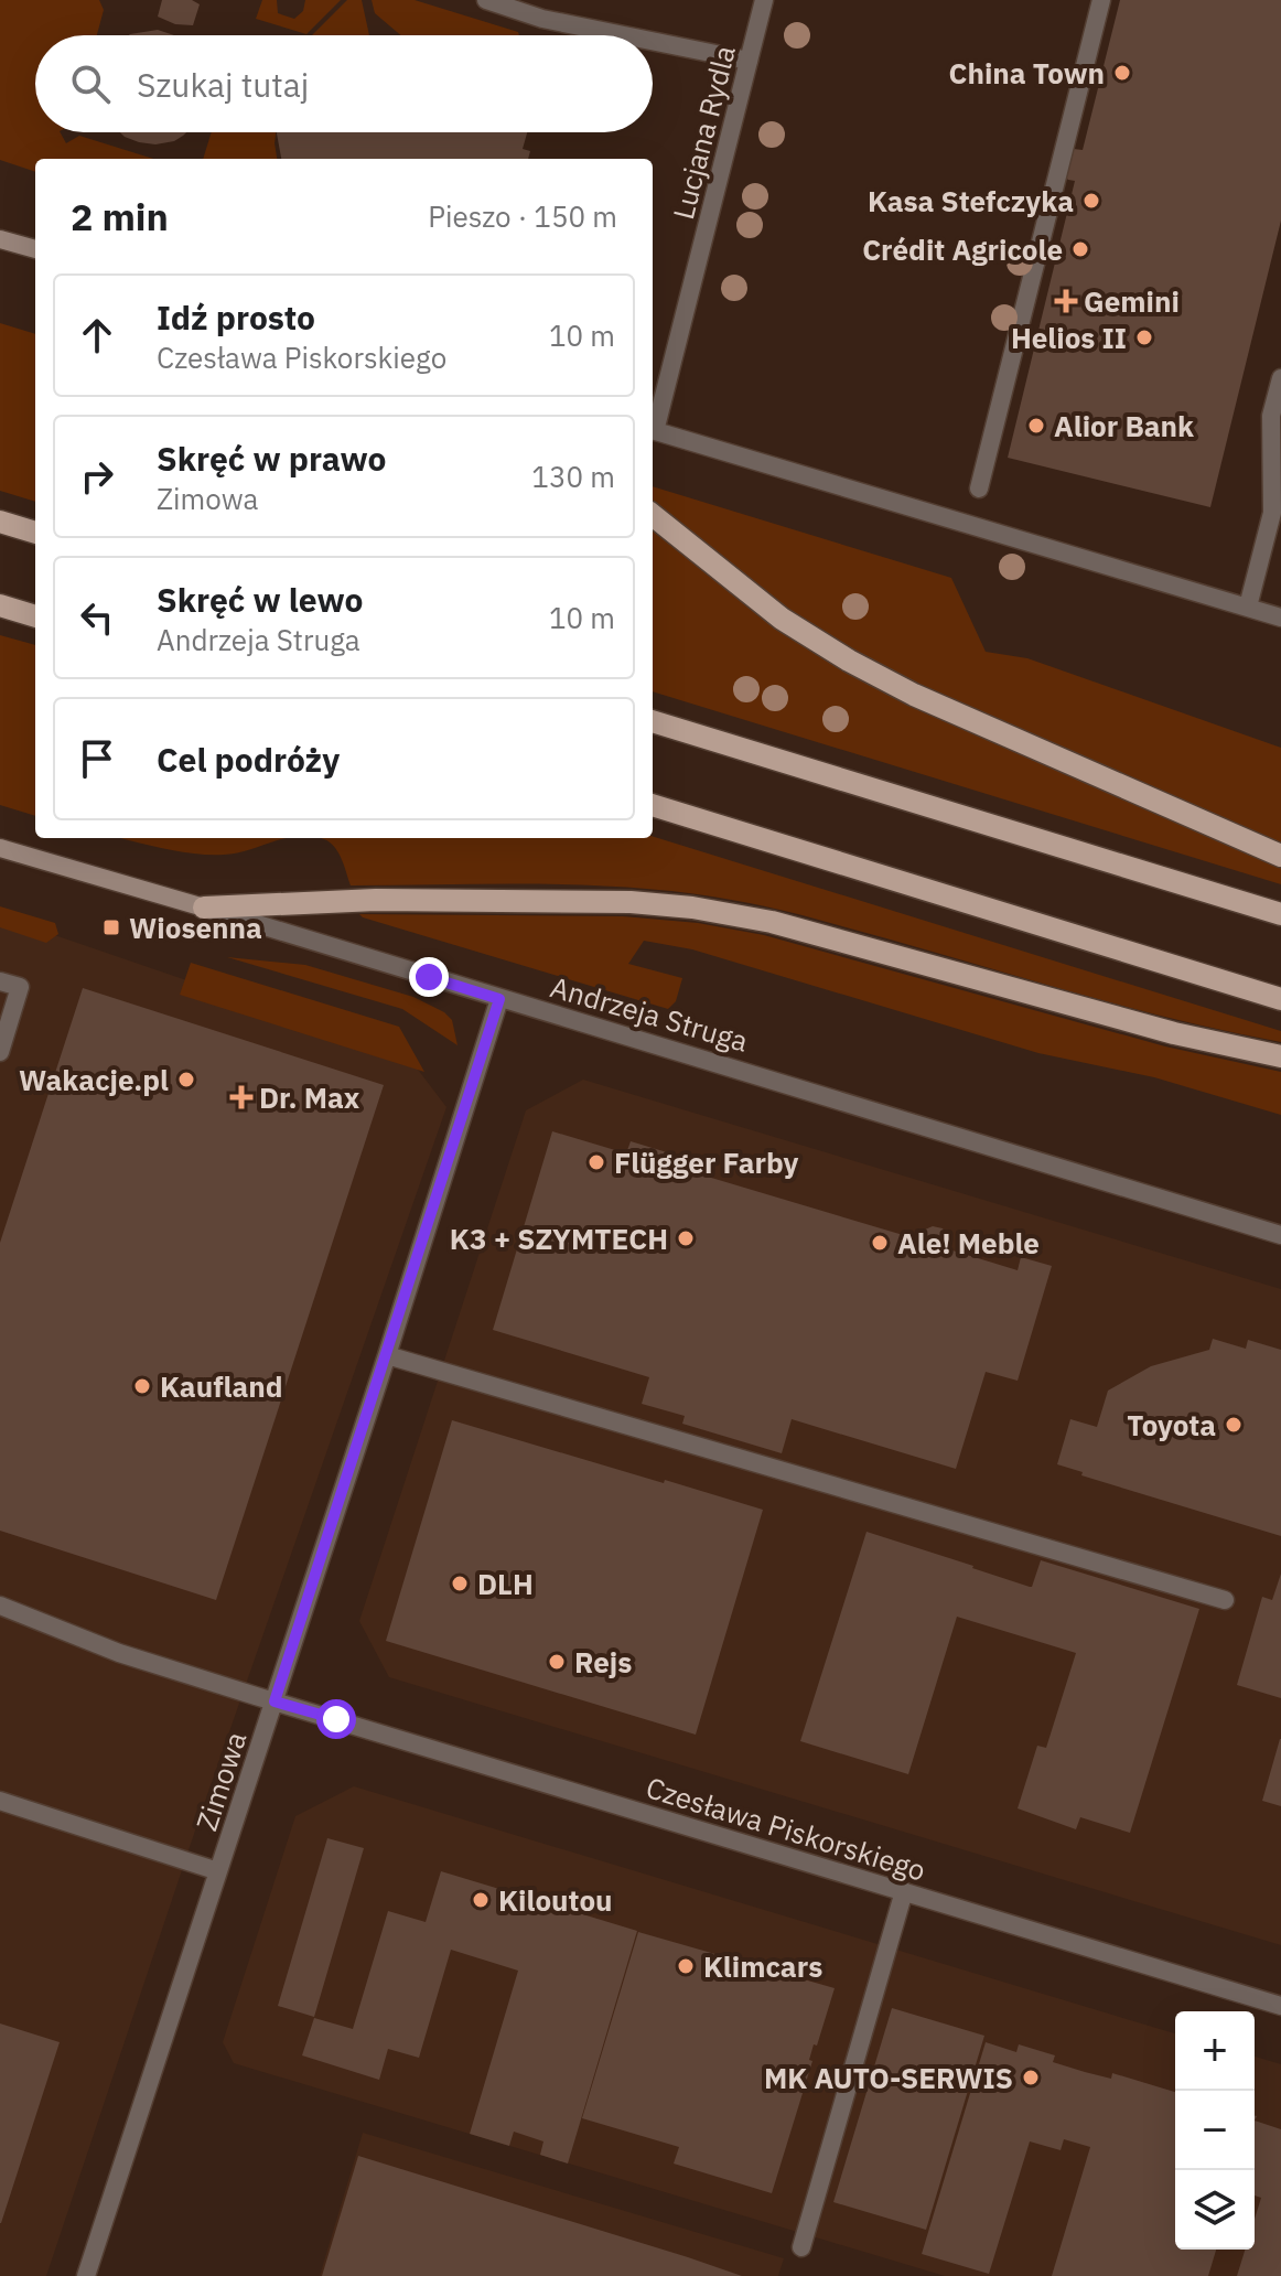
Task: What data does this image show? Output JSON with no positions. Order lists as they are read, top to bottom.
{
  "streets": {
    "street": [
      "Lucjana Rydla",
      "Andrzeja Struga",
      "Zimowa",
      "Czesława Piskorskiego"
    ]
  },
  "crossings": [
    ["Andrzeja Struga", "Zimowa"],
    ["Zimowa", "Czesława Piskorskiego"]
  ],
  "places": {
    "other": [
      "China Town",
      "Kasa Stefczyka",
      "Crédit Agricole",
      "Helios II",
      "Alior Bank",
      "Wakacje.pl",
      "Flügger Farby",
      "K3 + SZYMTECH",
      "Ale! Meble",
      "Kaufland",
      "Toyota",
      "DLH",
      "Rejs",
      "Kiloutou",
      "Klimcars",
      "MK AUTO-SERWIS"
    ],
    "health": ["Gemini", "Dr. Max"],
    "transit": ["Wiosenna"]
  },
  "page": {
    "search": "Szukaj tutaj",
    "heading": ["2 min", "Pieszo · 150 m"],
    "list": [
      ["Idź prosto", "Czesława Piskorskiego", "10 m"],
      ["Skręć w prawo", "Zimowa", "130 m"],
      ["Skręć w lewo", "Andrzeja Struga", "10 m"],
      "Cel podróży"
    ],
    "map_buttons": ["+", "−"]
  }
}
